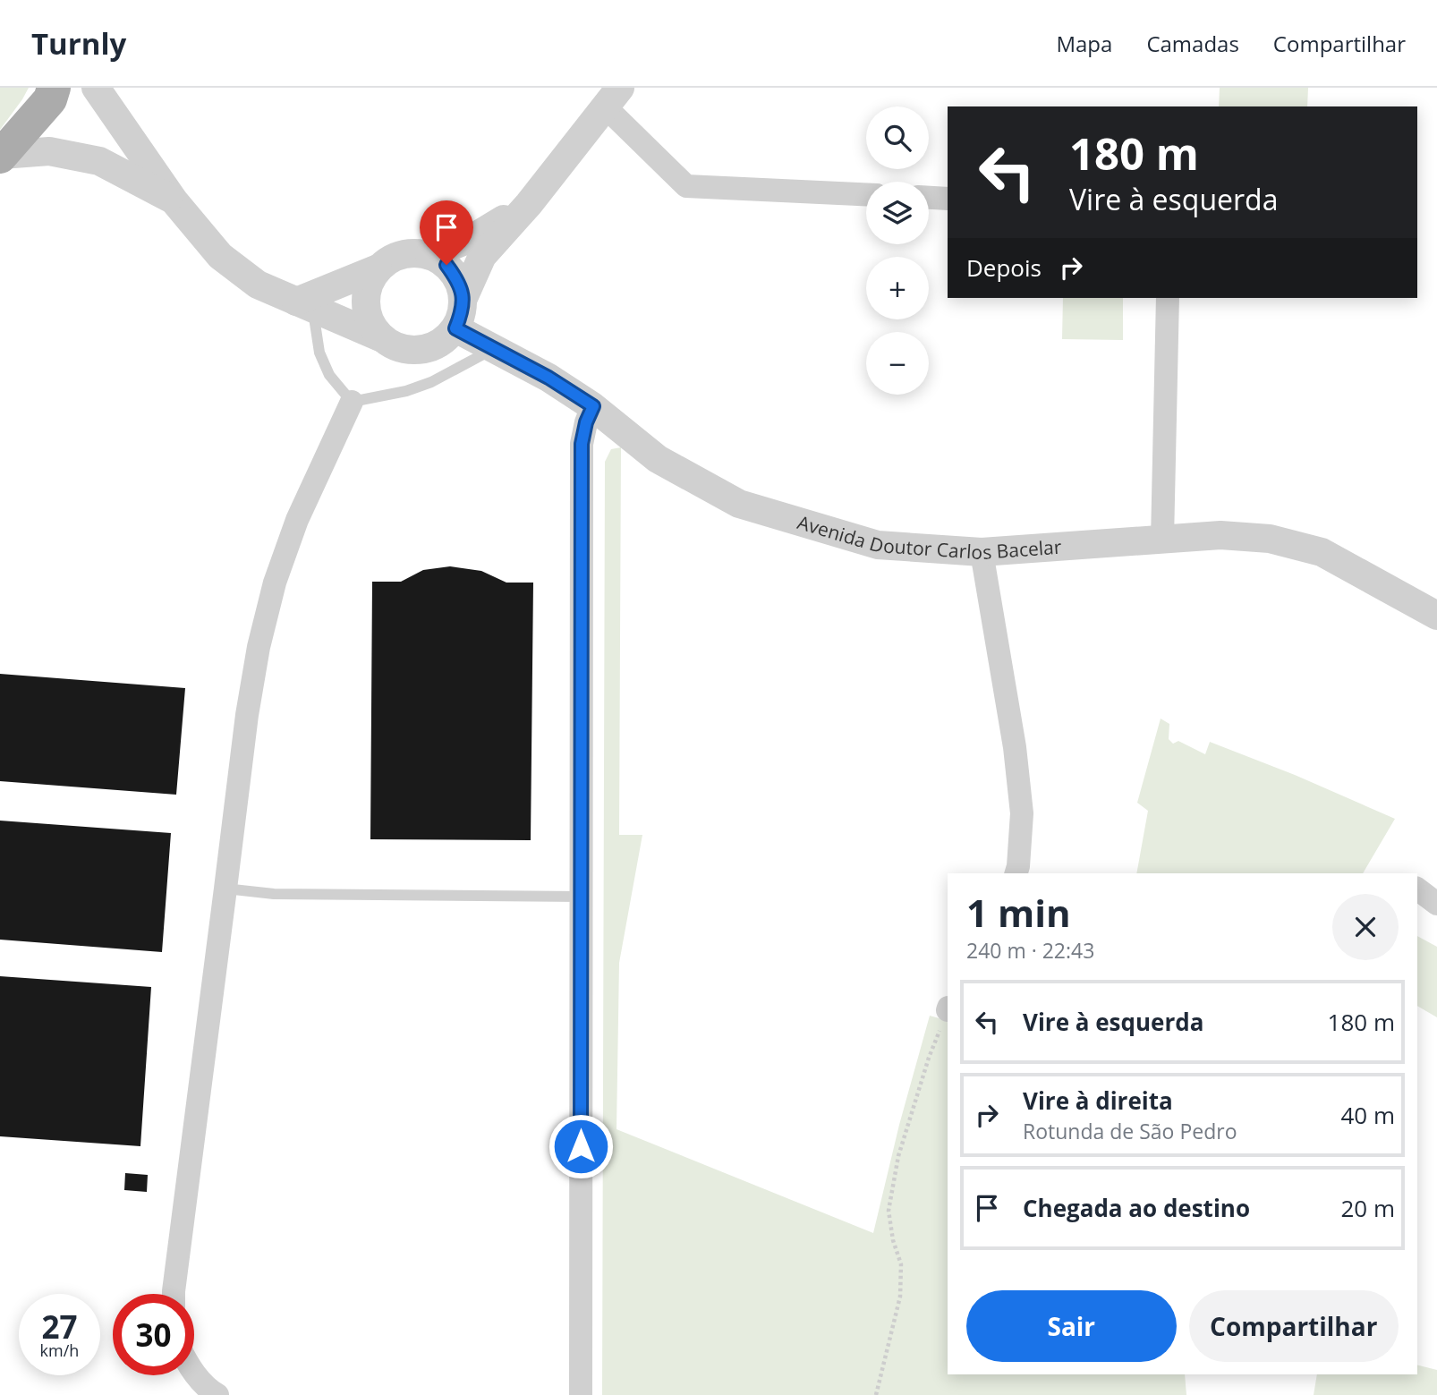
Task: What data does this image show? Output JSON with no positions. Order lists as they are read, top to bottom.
{
  "streets": {
    "street": ["Avenida Doutor Carlos Bacelar"]
  },
  "page": {
    "header": "Turnly",
    "nav": ["Mapa", "Camadas", "Compartilhar"],
    "map_buttons": ["+", "−"],
    "turn": ["180 m", "Vire à esquerda"],
    "then": "Depois",
    "heading": ["1 min", "240 m · 22:43"],
    "list": [
      {
        "name": "Vire à esquerda",
        "value": "180 m"
      },
      {
        "name": "Vire à direita",
        "note": "Rotunda de São Pedro",
        "value": "40 m"
      },
      {
        "name": "Chegada ao destino",
        "value": "20 m"
      }
    ],
    "buttons": ["Sair", "Compartilhar"],
    "speed": "27 km/h",
    "limit": "30"
  }
}
